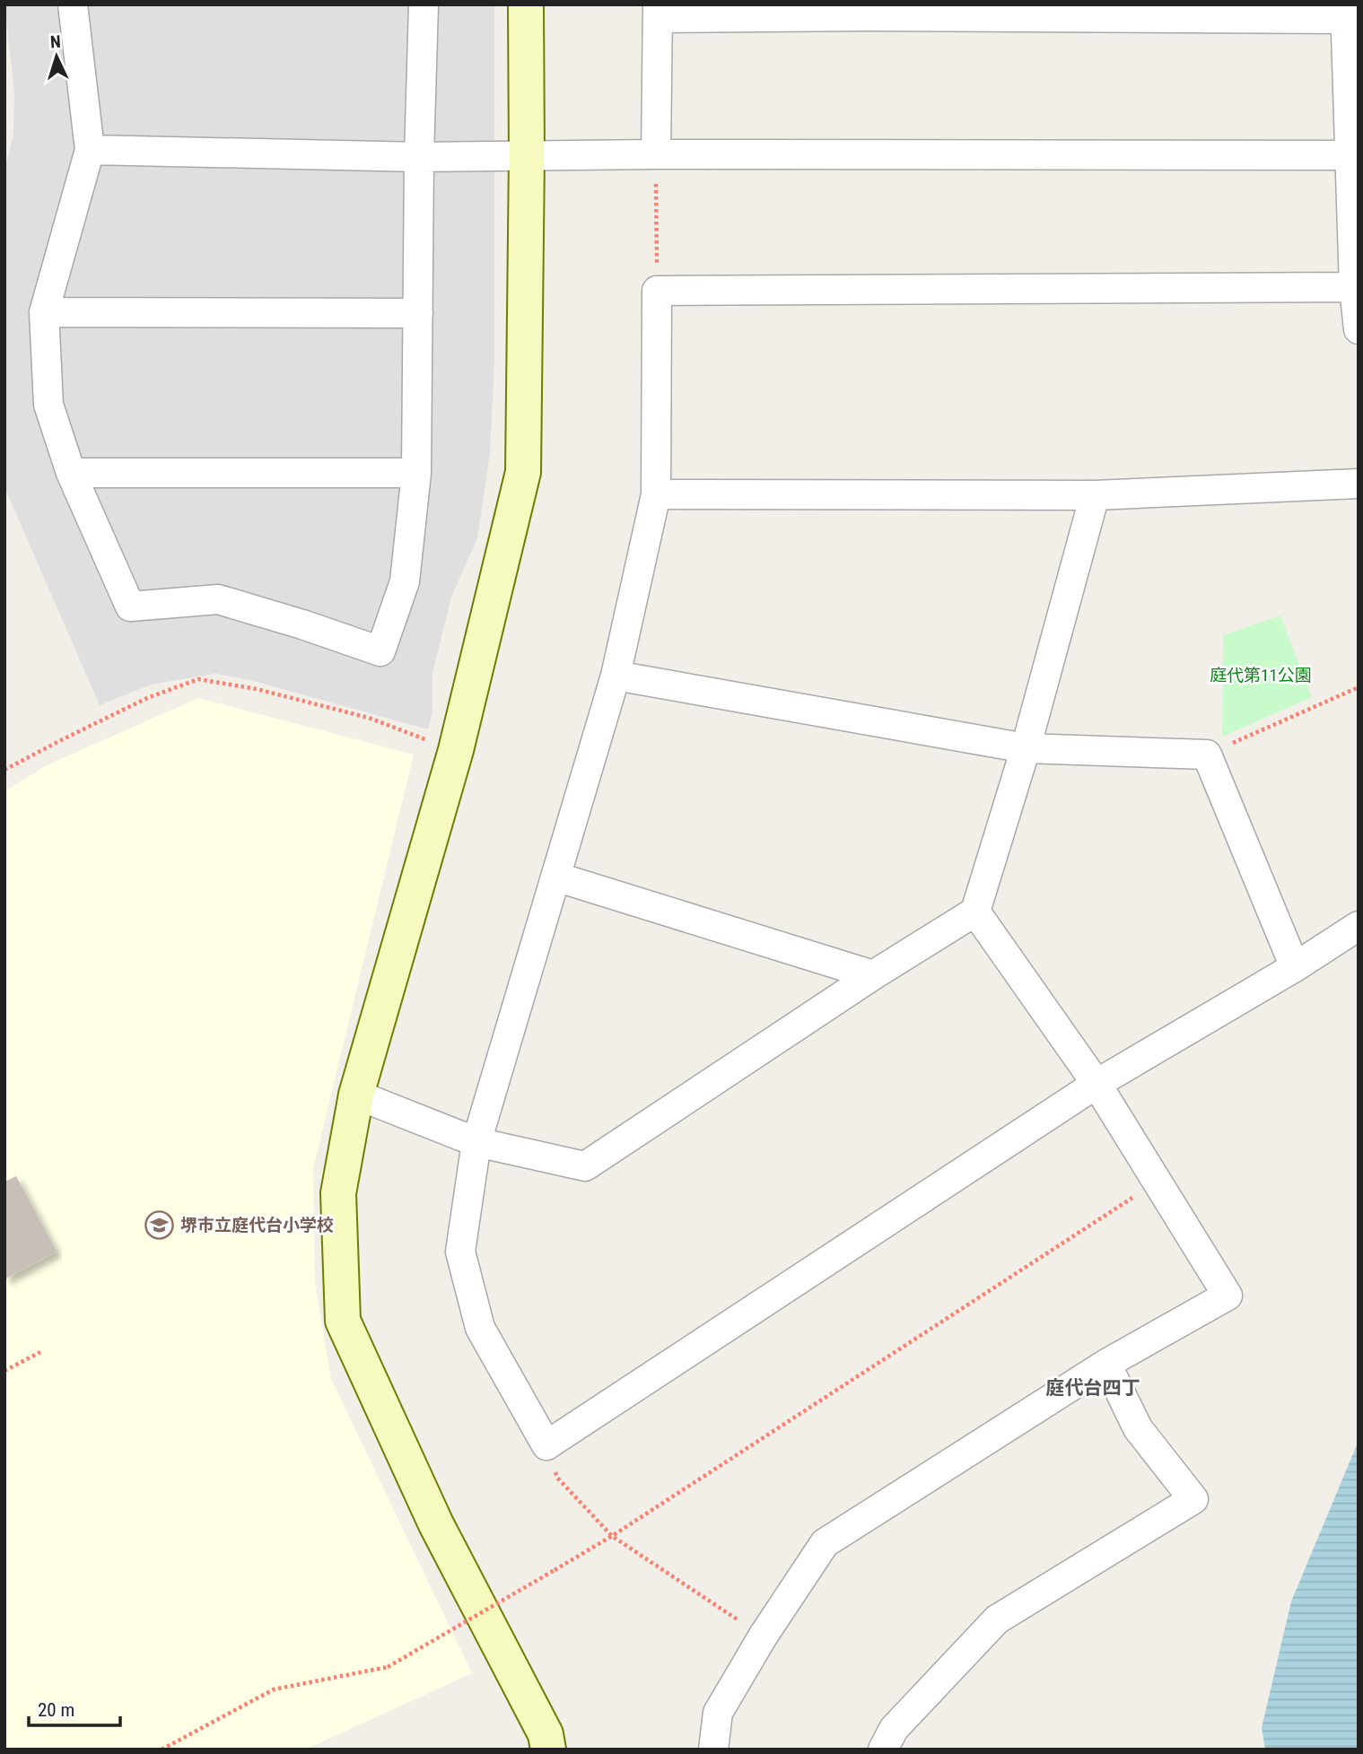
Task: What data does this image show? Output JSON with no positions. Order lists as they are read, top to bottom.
{
  "districts": ["庭代台四丁"],
  "parks": ["庭代第11公園"],
  "places": {
    "school or university": ["堺市立庭代台小学校"]
  },
  "scale_bar": "20 m",
  "north": "top"
}
